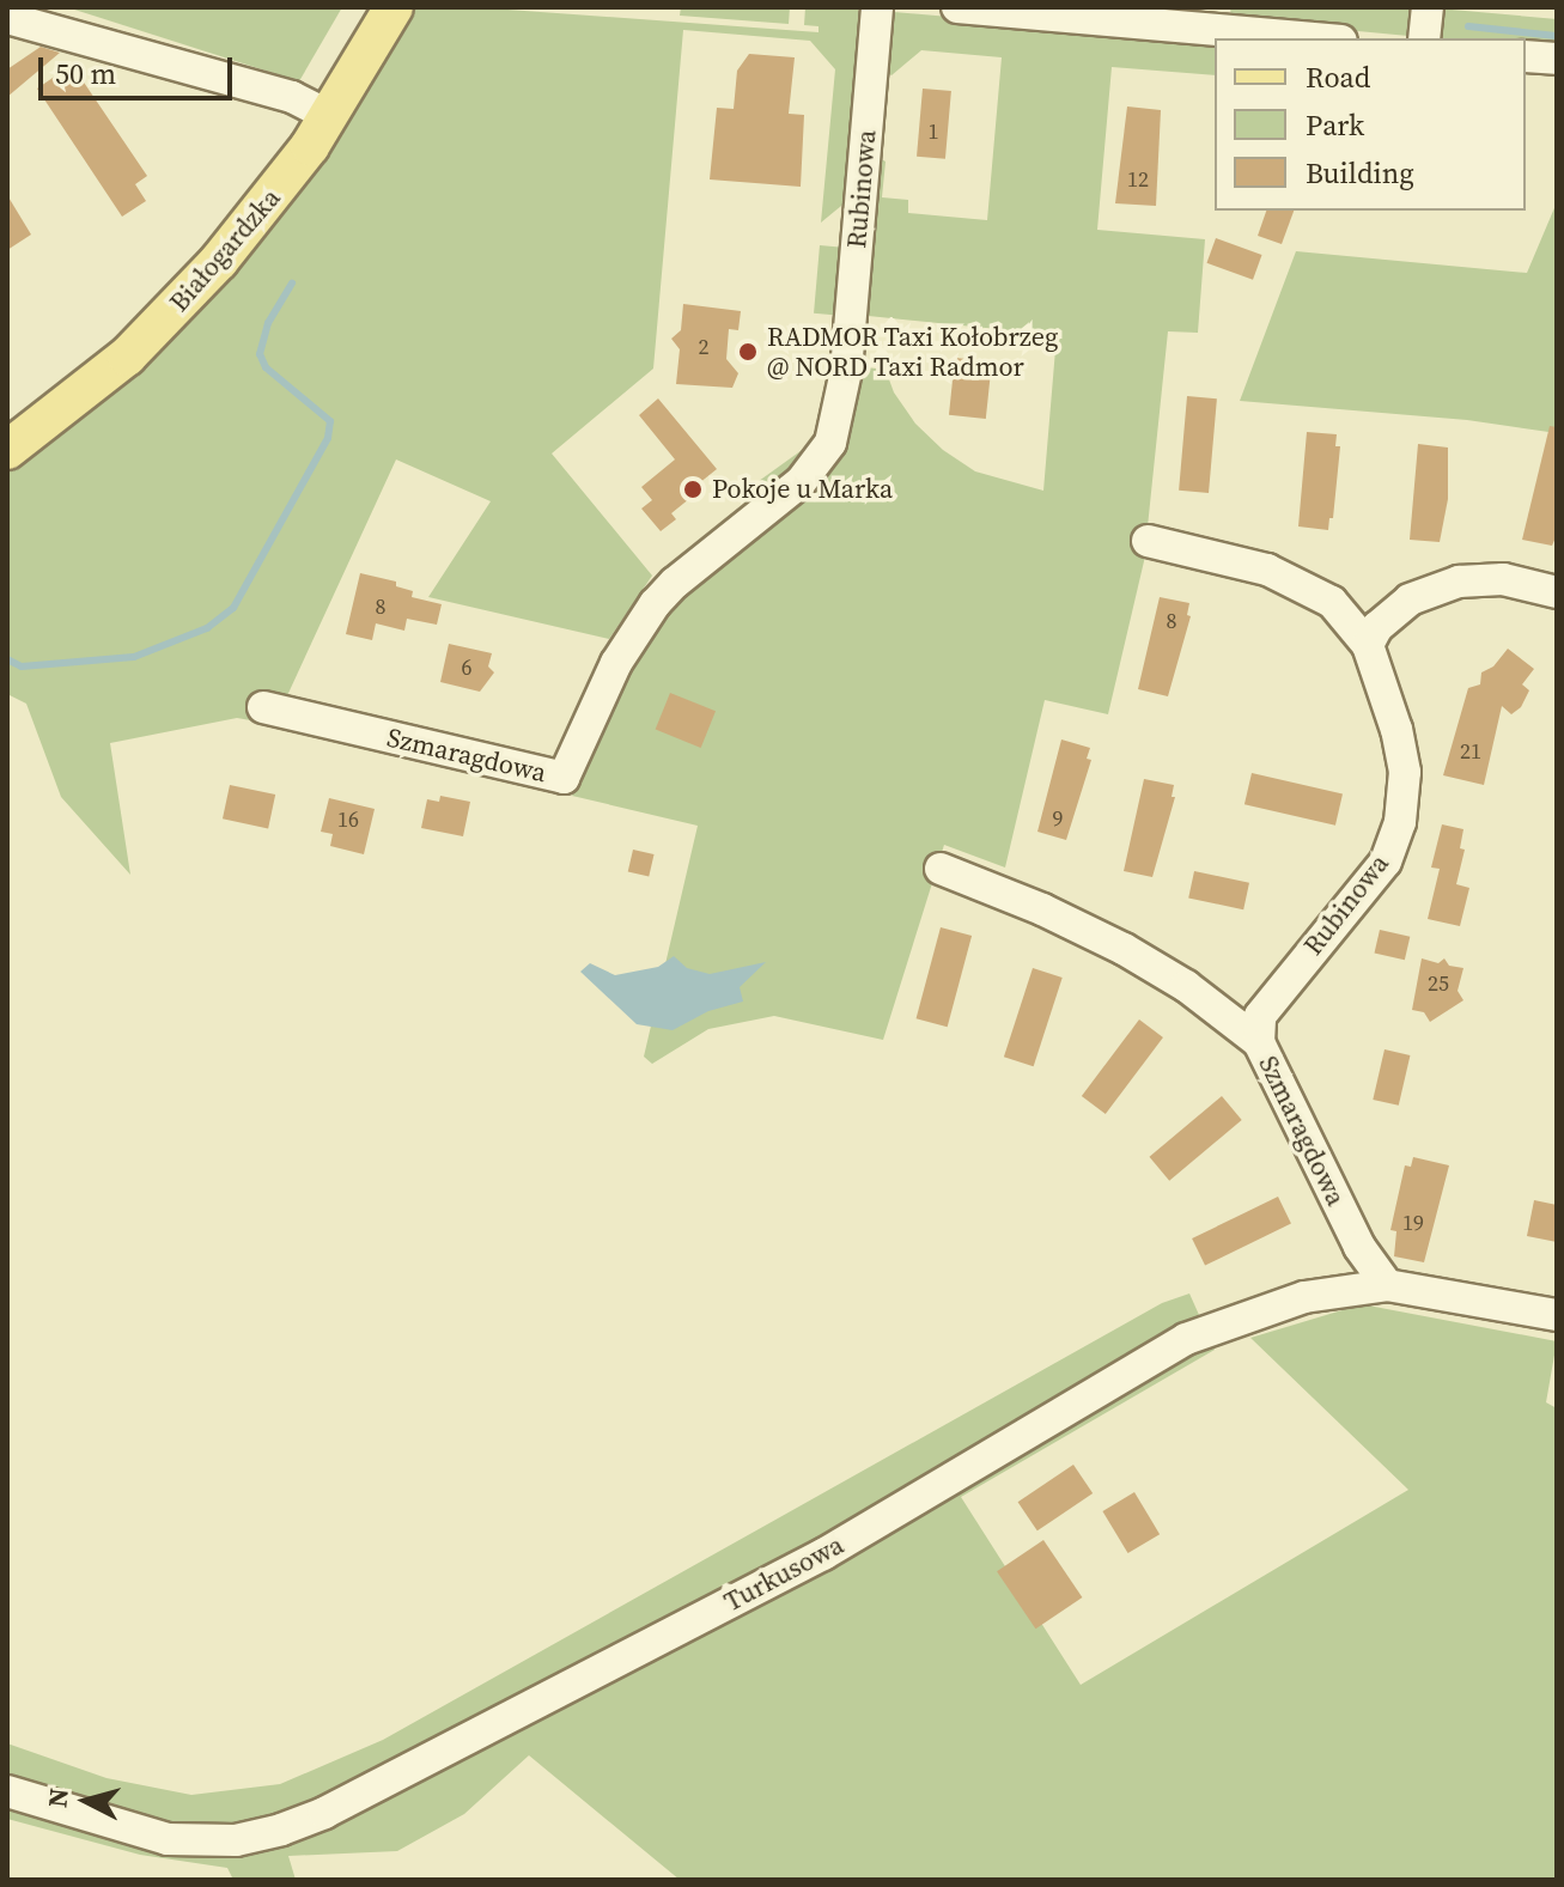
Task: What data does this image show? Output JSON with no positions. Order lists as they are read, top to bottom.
{
  "streets": {
    "main road": ["Białogardzka"],
    "street": ["Rubinowa", "Szmaragdowa", "Turkusowa"]
  },
  "crossings": [
    ["Rubinowa", "Szmaragdowa"],
    ["Szmaragdowa", "Turkusowa"]
  ],
  "places": ["RADMOR Taxi Kołobrzeg @ NORD Taxi Radmor", "Pokoje u Marka"],
  "house_numbers": [
    "1",
    "12",
    "2",
    "8",
    "8",
    "6",
    "21",
    "9",
    "16",
    "25",
    "19"
  ],
  "legend": ["Road", "Park", "Building"],
  "scale_bar": "50 m",
  "north": "left"
}
